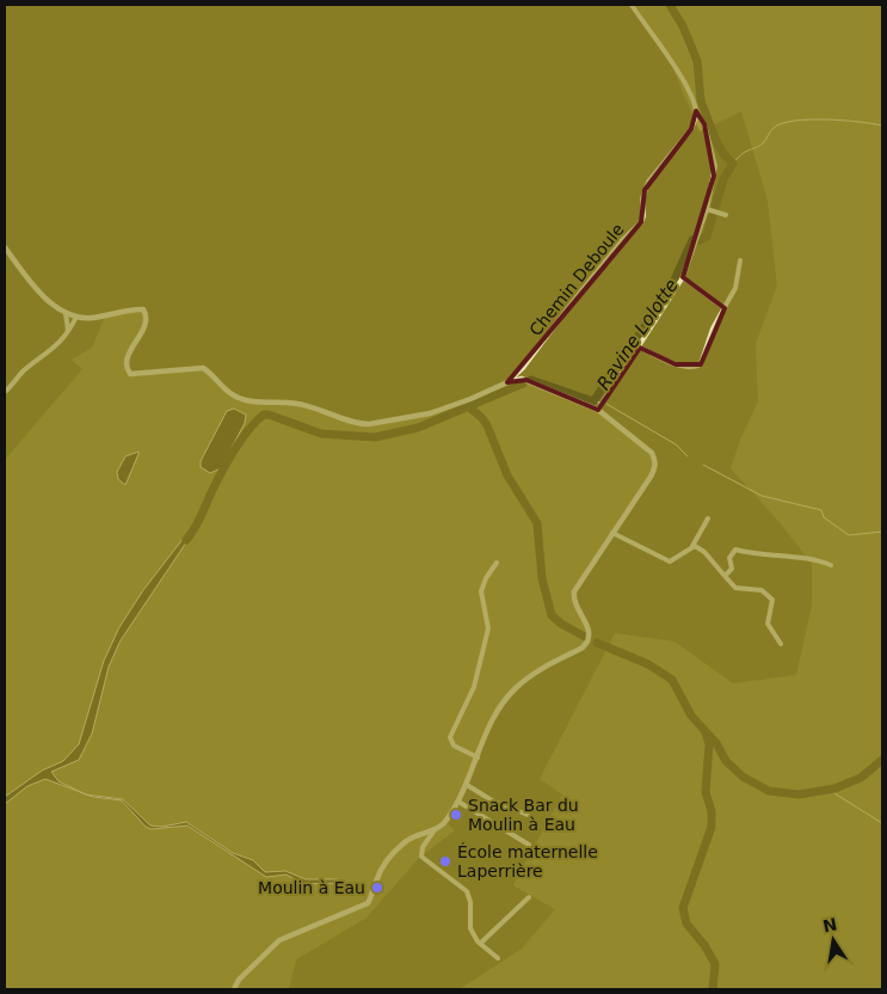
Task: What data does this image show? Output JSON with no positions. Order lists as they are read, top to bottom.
{
  "streets": {
    "street": ["Chemin Deboule"]
  },
  "water": ["Ravine Lolotte"],
  "places": ["Snack Bar du Moulin à Eau", "École maternelle Laperrière", "Moulin à Eau"],
  "north": "top"
}
